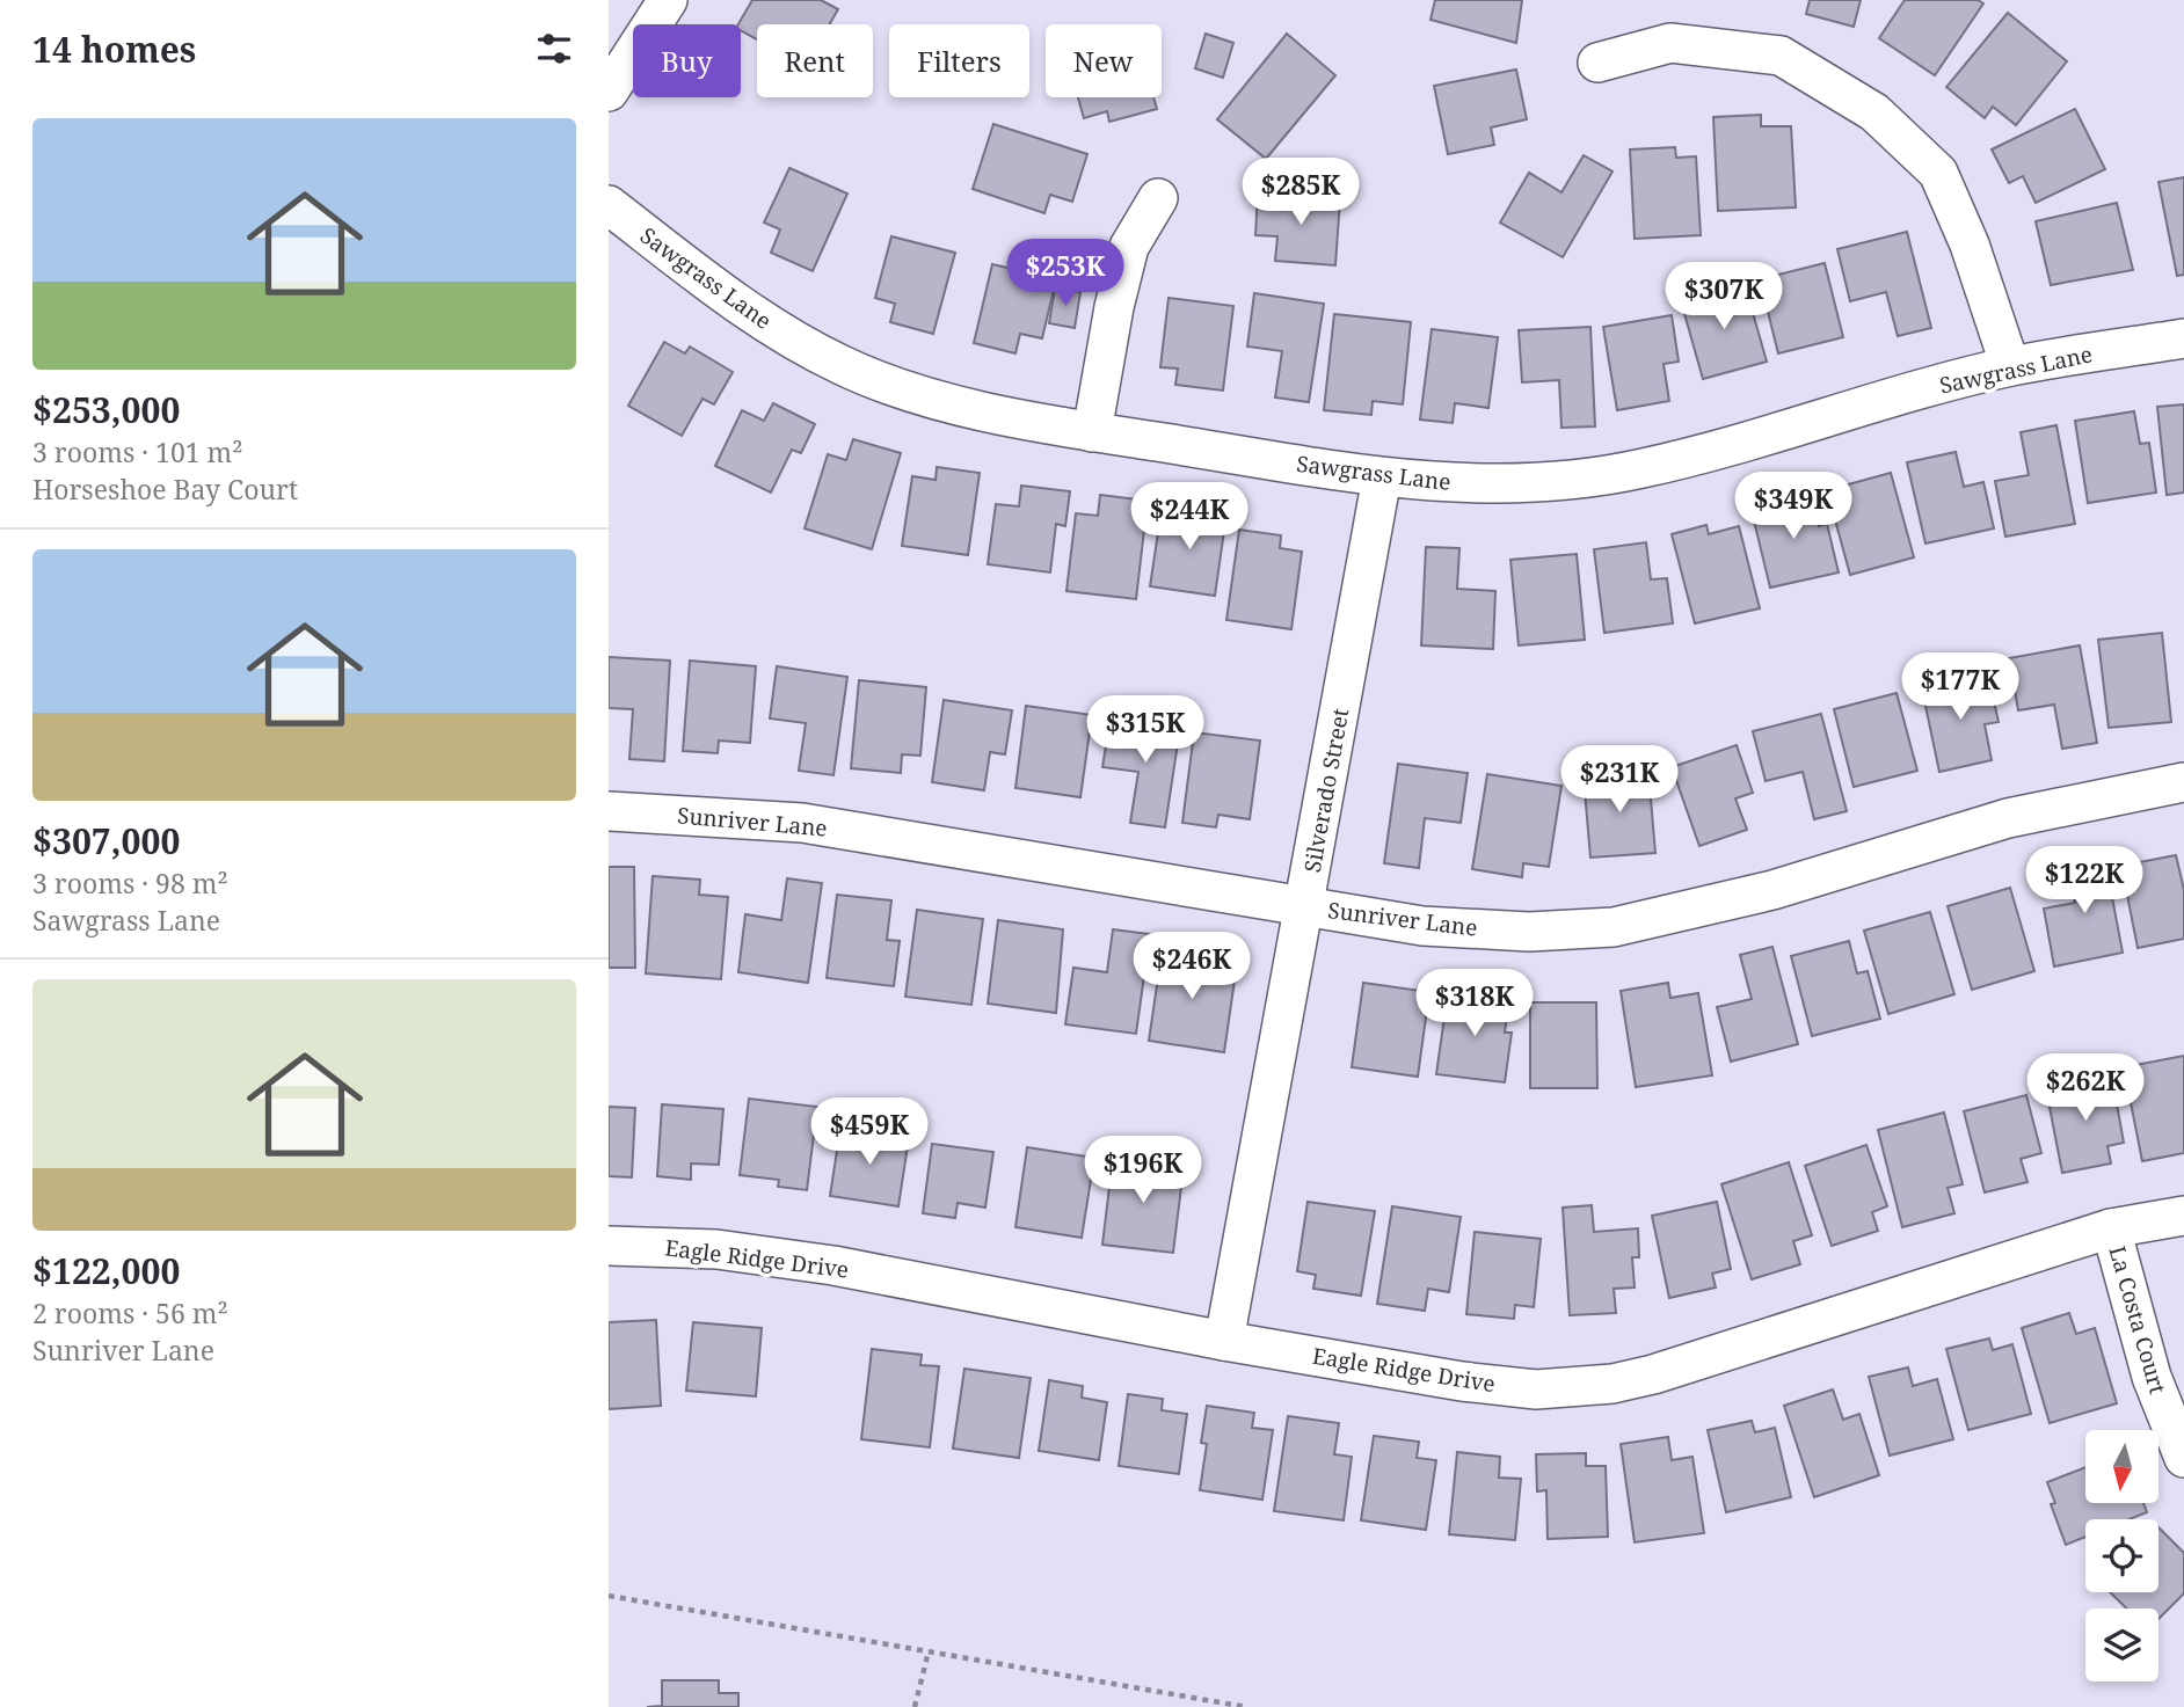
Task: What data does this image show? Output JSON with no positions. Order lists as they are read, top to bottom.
{
  "streets": {
    "street": [
      "Sawgrass Lane",
      "Silverado Street",
      "Sunriver Lane",
      "Eagle Ridge Drive",
      "La Costa Court"
    ]
  },
  "crossings": [
    ["Sawgrass Lane", "Silverado Street"],
    ["Silverado Street", "Sunriver Lane"],
    ["Silverado Street", "Eagle Ridge Drive"],
    ["Eagle Ridge Drive", "La Costa Court"]
  ],
  "north": "bottom",
  "page": {
    "heading": "14 homes",
    "chip": [
      "Buy",
      "Rent",
      "Filters",
      "New"
    ],
    "list": [
      {
        "name": "$253,000",
        "note": "3 rooms · 101 m² · Horseshoe Bay Court"
      },
      {
        "name": "$307,000",
        "note": "3 rooms · 98 m² · Sawgrass Lane"
      },
      {
        "name": "$122,000",
        "note": "2 rooms · 56 m² · Sunriver Lane"
      }
    ],
    "price": [
      "$285K",
      "$253K",
      "$307K",
      "$349K",
      "$244K",
      "$177K",
      "$315K",
      "$231K",
      "$122K",
      "$246K",
      "$318K",
      "$262K",
      "$459K",
      "$196K"
    ]
  }
}
